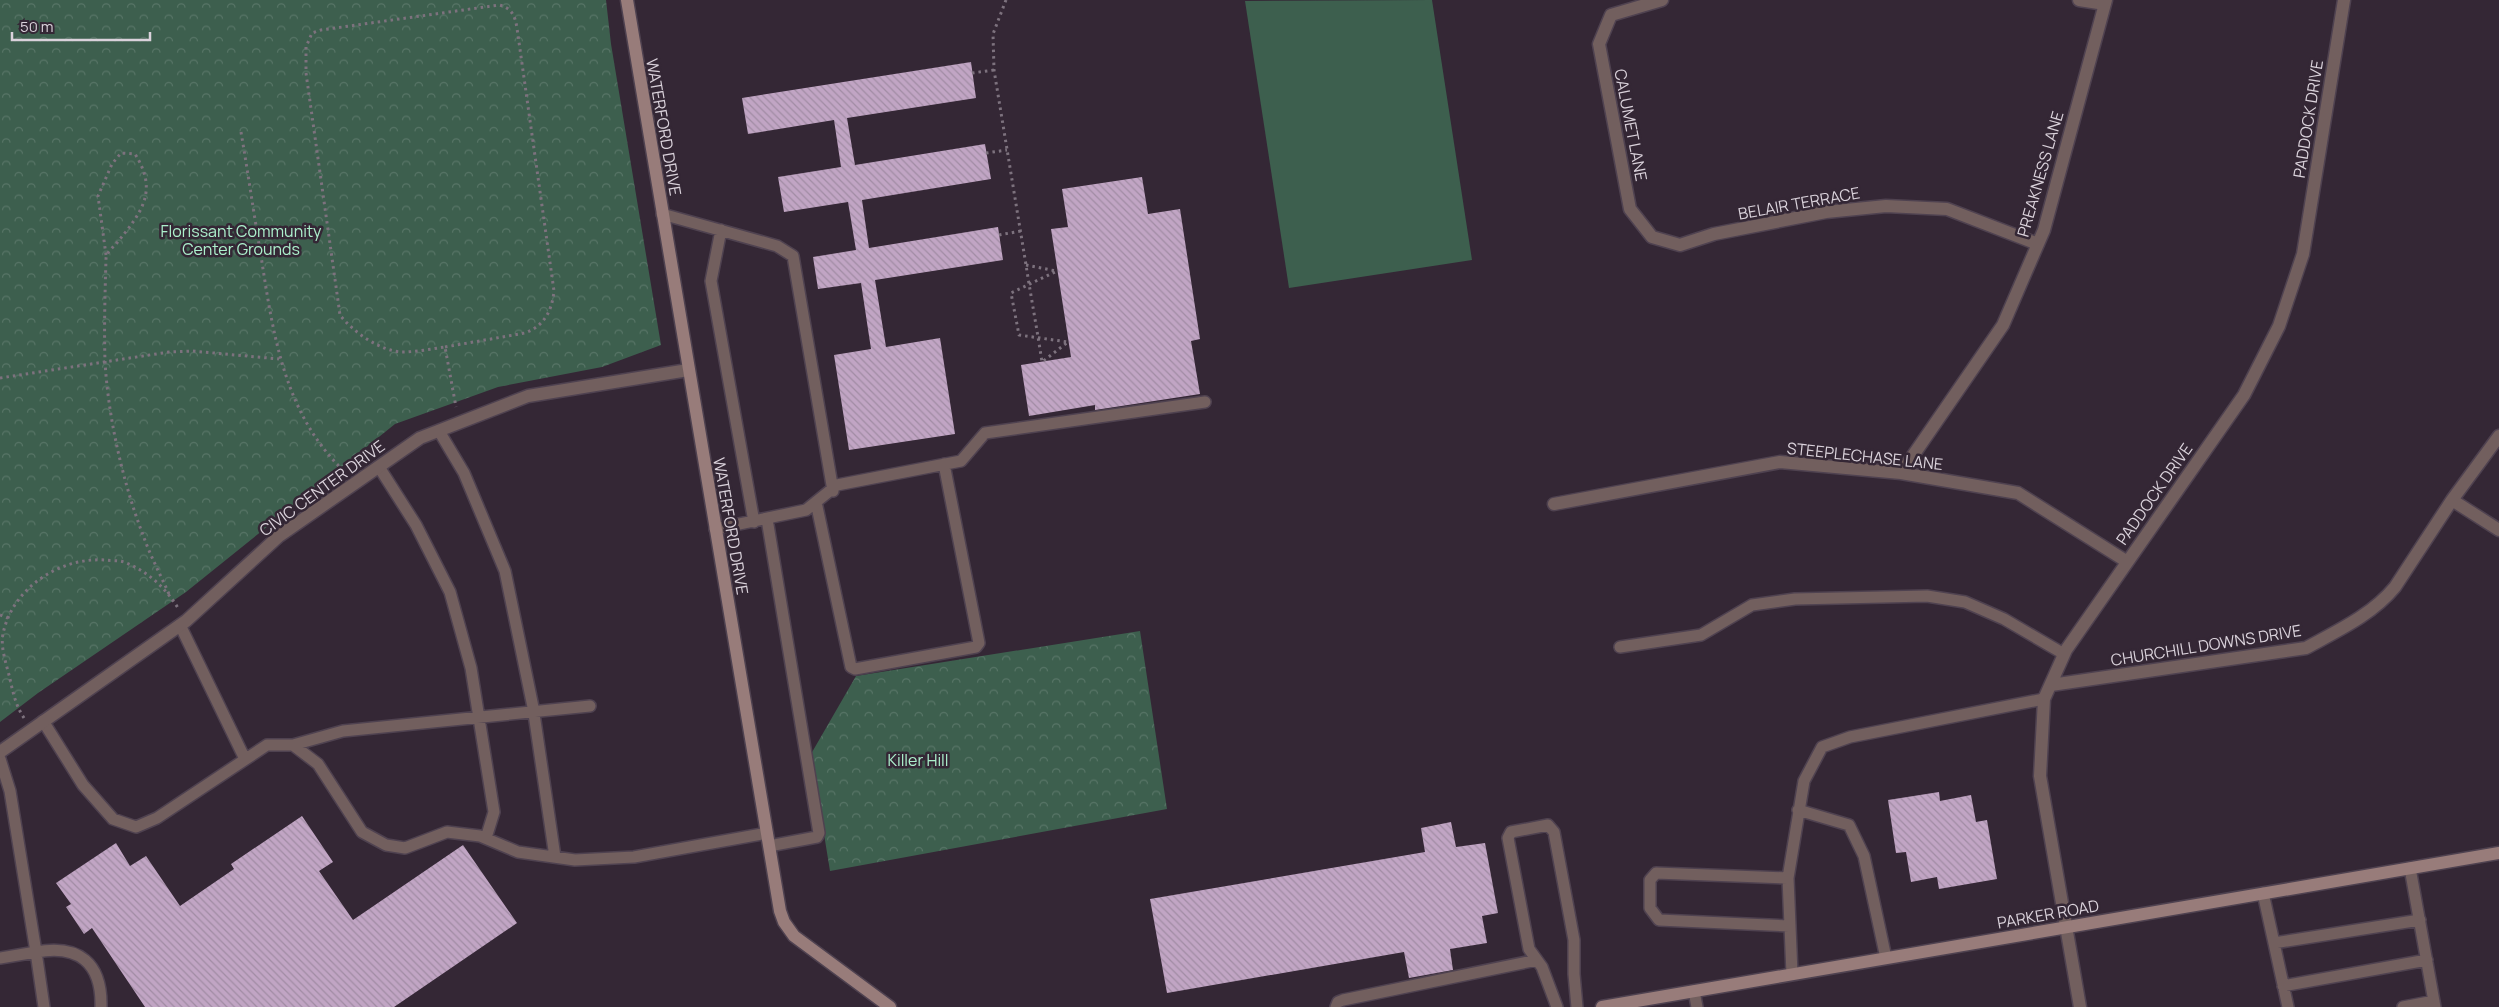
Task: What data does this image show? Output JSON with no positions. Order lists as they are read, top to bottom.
{
  "streets": {
    "street": [
      "PADDOCK DRIVE",
      "CALUMET LANE",
      "WATERFORD DRIVE",
      "PREAKNESS LANE",
      "BELAIR TERRACE",
      "STEEPLECHASE LANE",
      "CIVIC CENTER DRIVE",
      "CHURCHILL DOWNS DRIVE",
      "PARKER ROAD"
    ]
  },
  "crossings": [
    ["PADDOCK DRIVE", "STEEPLECHASE LANE"],
    ["PADDOCK DRIVE", "CHURCHILL DOWNS DRIVE"],
    ["PADDOCK DRIVE", "PARKER ROAD"],
    ["CALUMET LANE", "BELAIR TERRACE"],
    ["WATERFORD DRIVE", "CIVIC CENTER DRIVE"],
    ["PREAKNESS LANE", "BELAIR TERRACE"],
    ["PREAKNESS LANE", "STEEPLECHASE LANE"]
  ],
  "parks": ["Florissant Community Center Grounds", "Killer Hill"],
  "scale_bar": "50 m"
}
